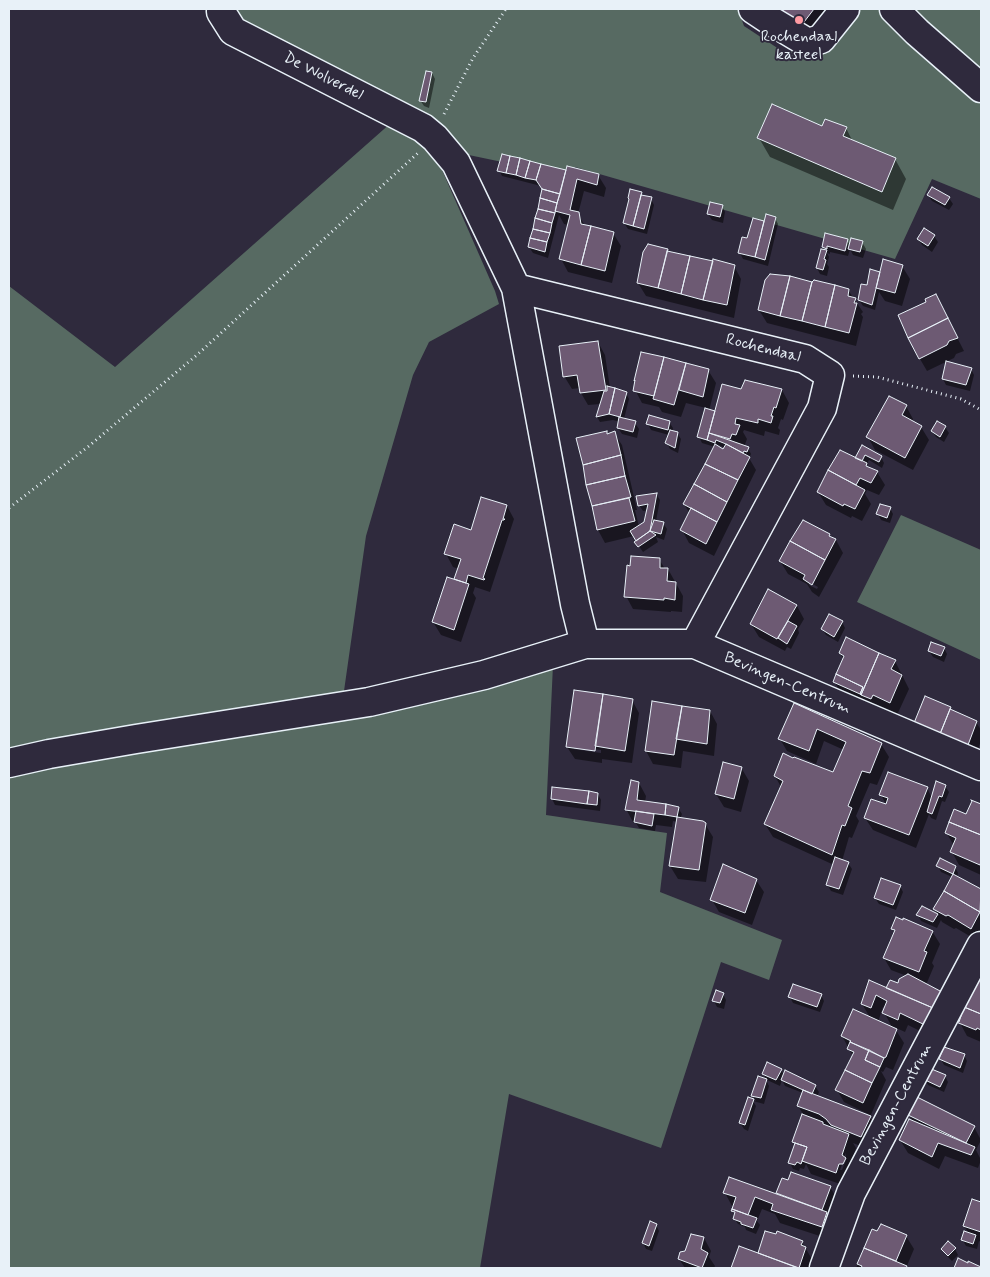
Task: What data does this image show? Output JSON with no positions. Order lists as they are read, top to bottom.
{
  "streets": {
    "street": ["De Wolverdel", "Rochendaal", "Bevingen-Centrum"]
  },
  "places": ["Rochendaal kasteel"]
}
